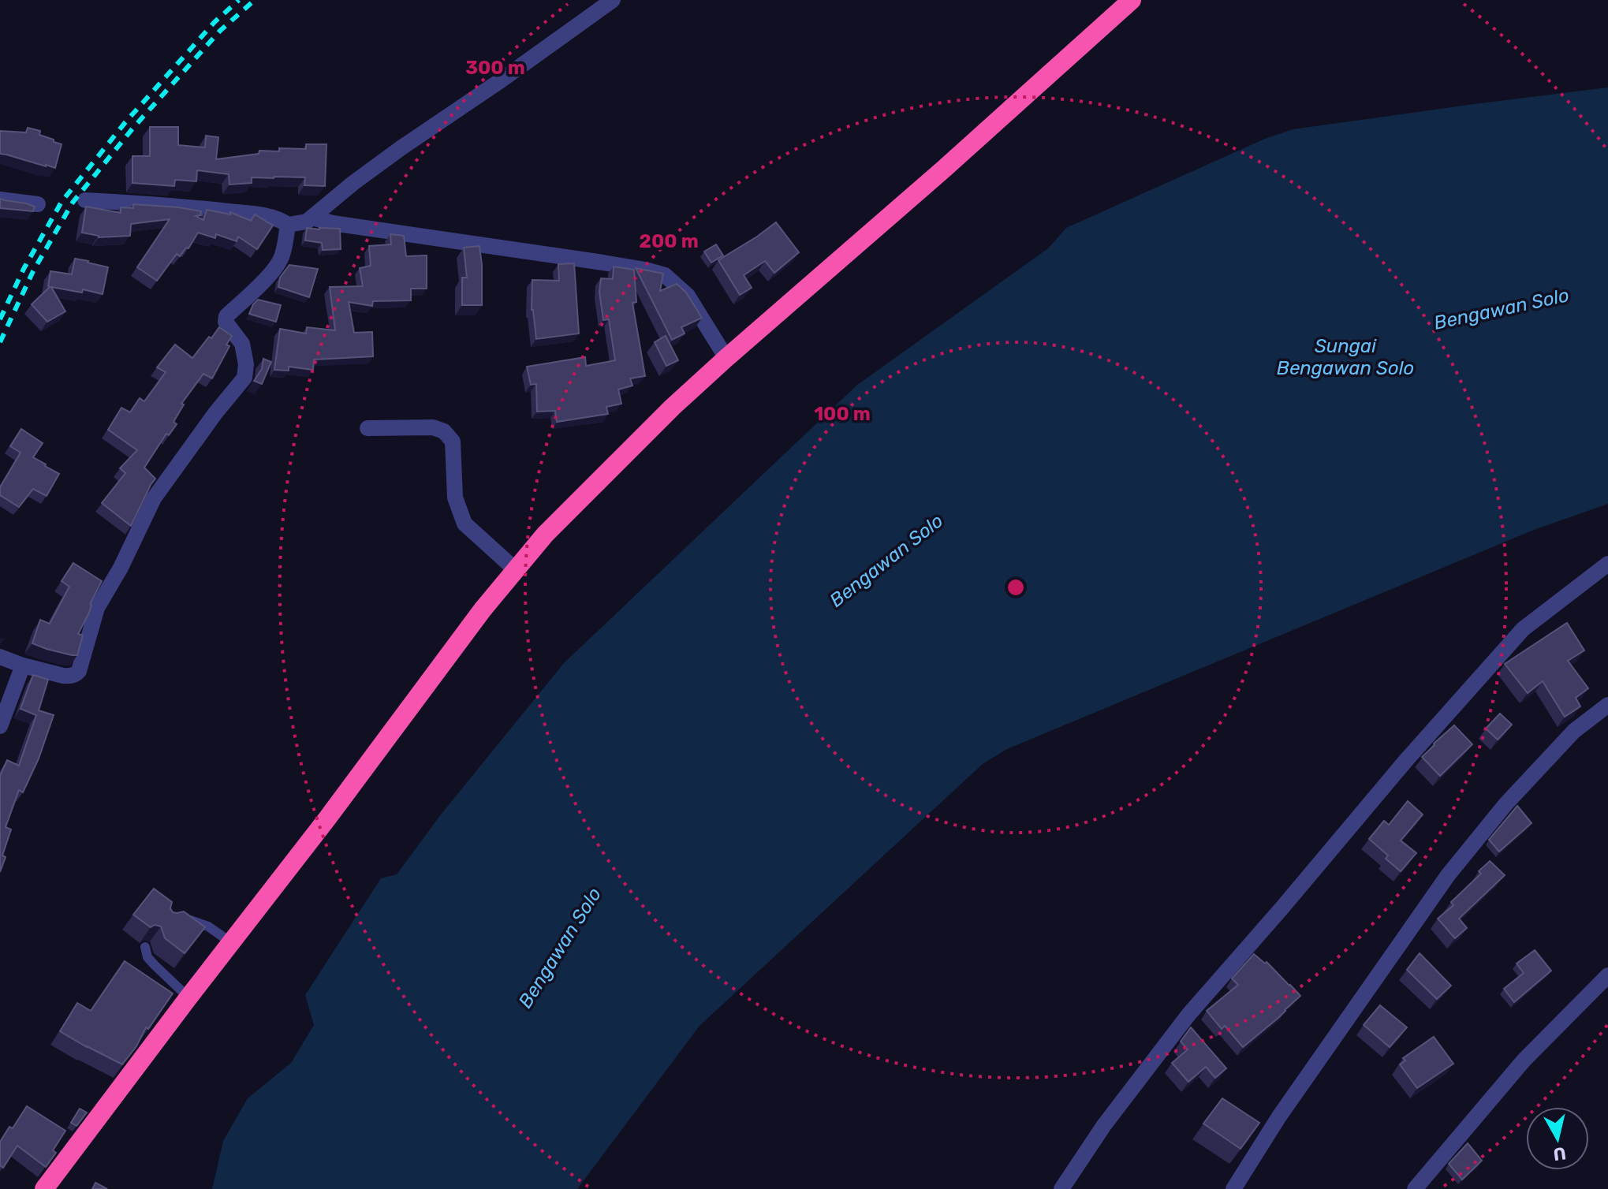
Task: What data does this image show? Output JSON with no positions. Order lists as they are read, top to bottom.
{
  "water": ["Bengawan Solo", "Sungai Bengawan Solo"],
  "north": "bottom",
  "rings": ["300 m", "200 m", "100 m"]
}
